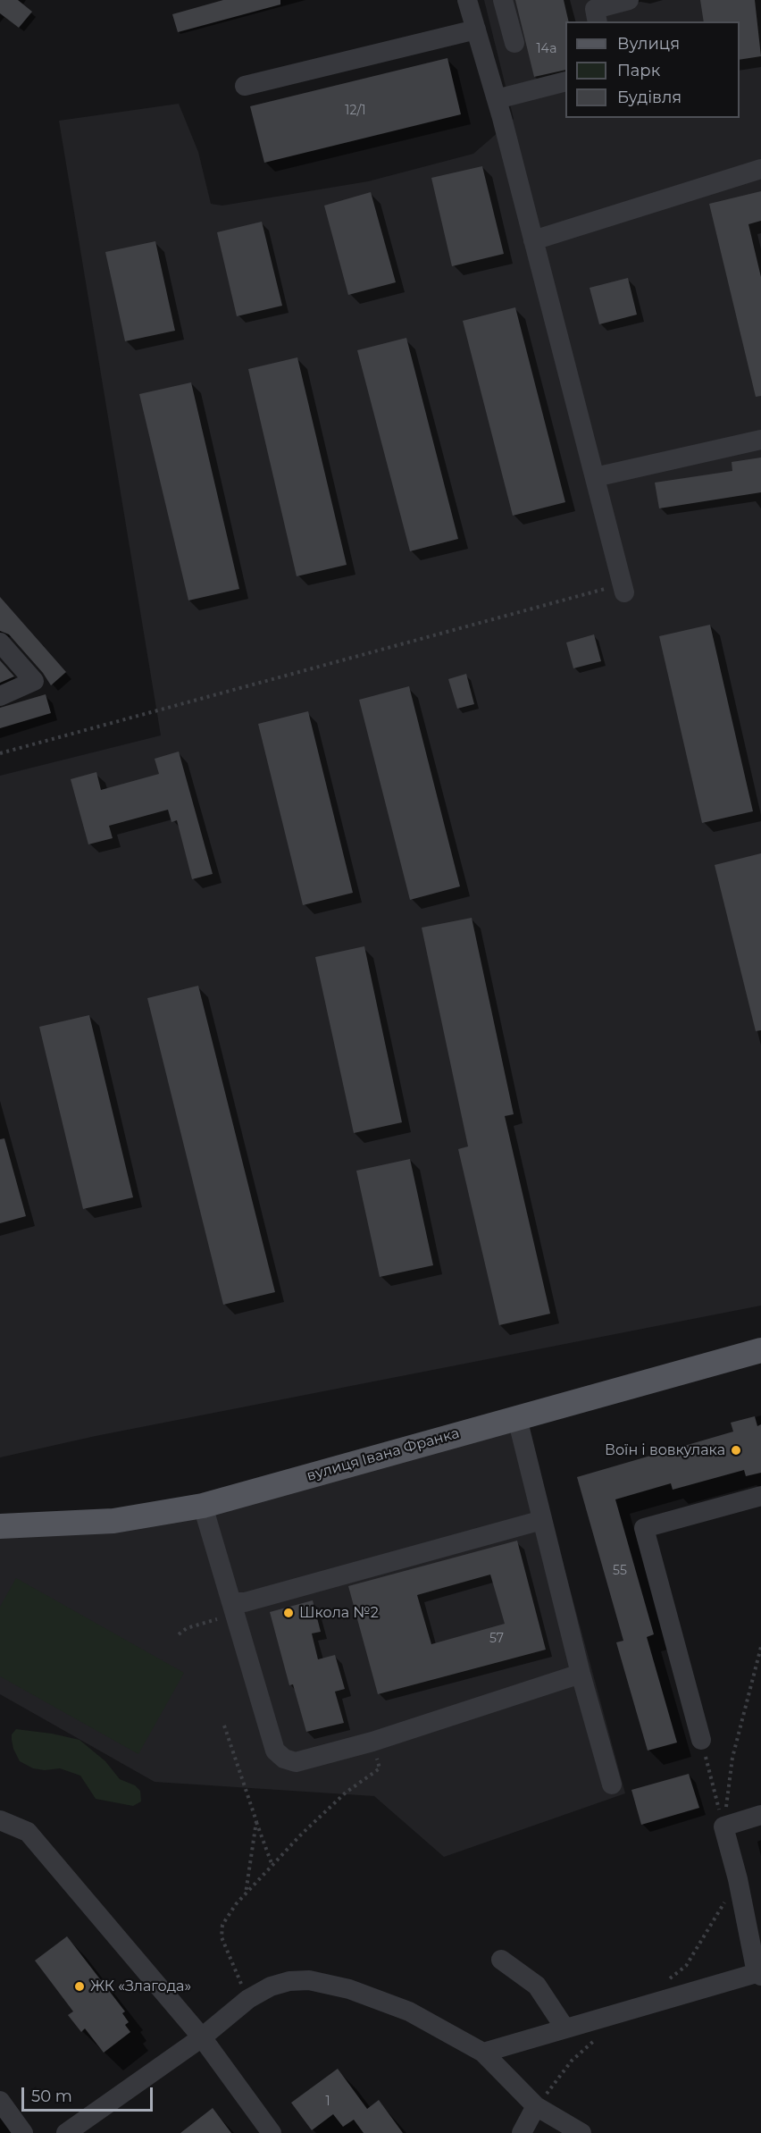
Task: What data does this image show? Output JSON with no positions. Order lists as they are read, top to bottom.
{
  "streets": {
    "main road": ["вулиця Івана Франка"]
  },
  "places": ["Воїн і вовкулака", "Школа №2", "ЖК «Злагода»"],
  "house_numbers": [
    "14а",
    "12/1",
    "55",
    "57",
    "1"
  ],
  "legend": ["Вулиця", "Парк", "Будівля"],
  "scale_bar": "50 m"
}
